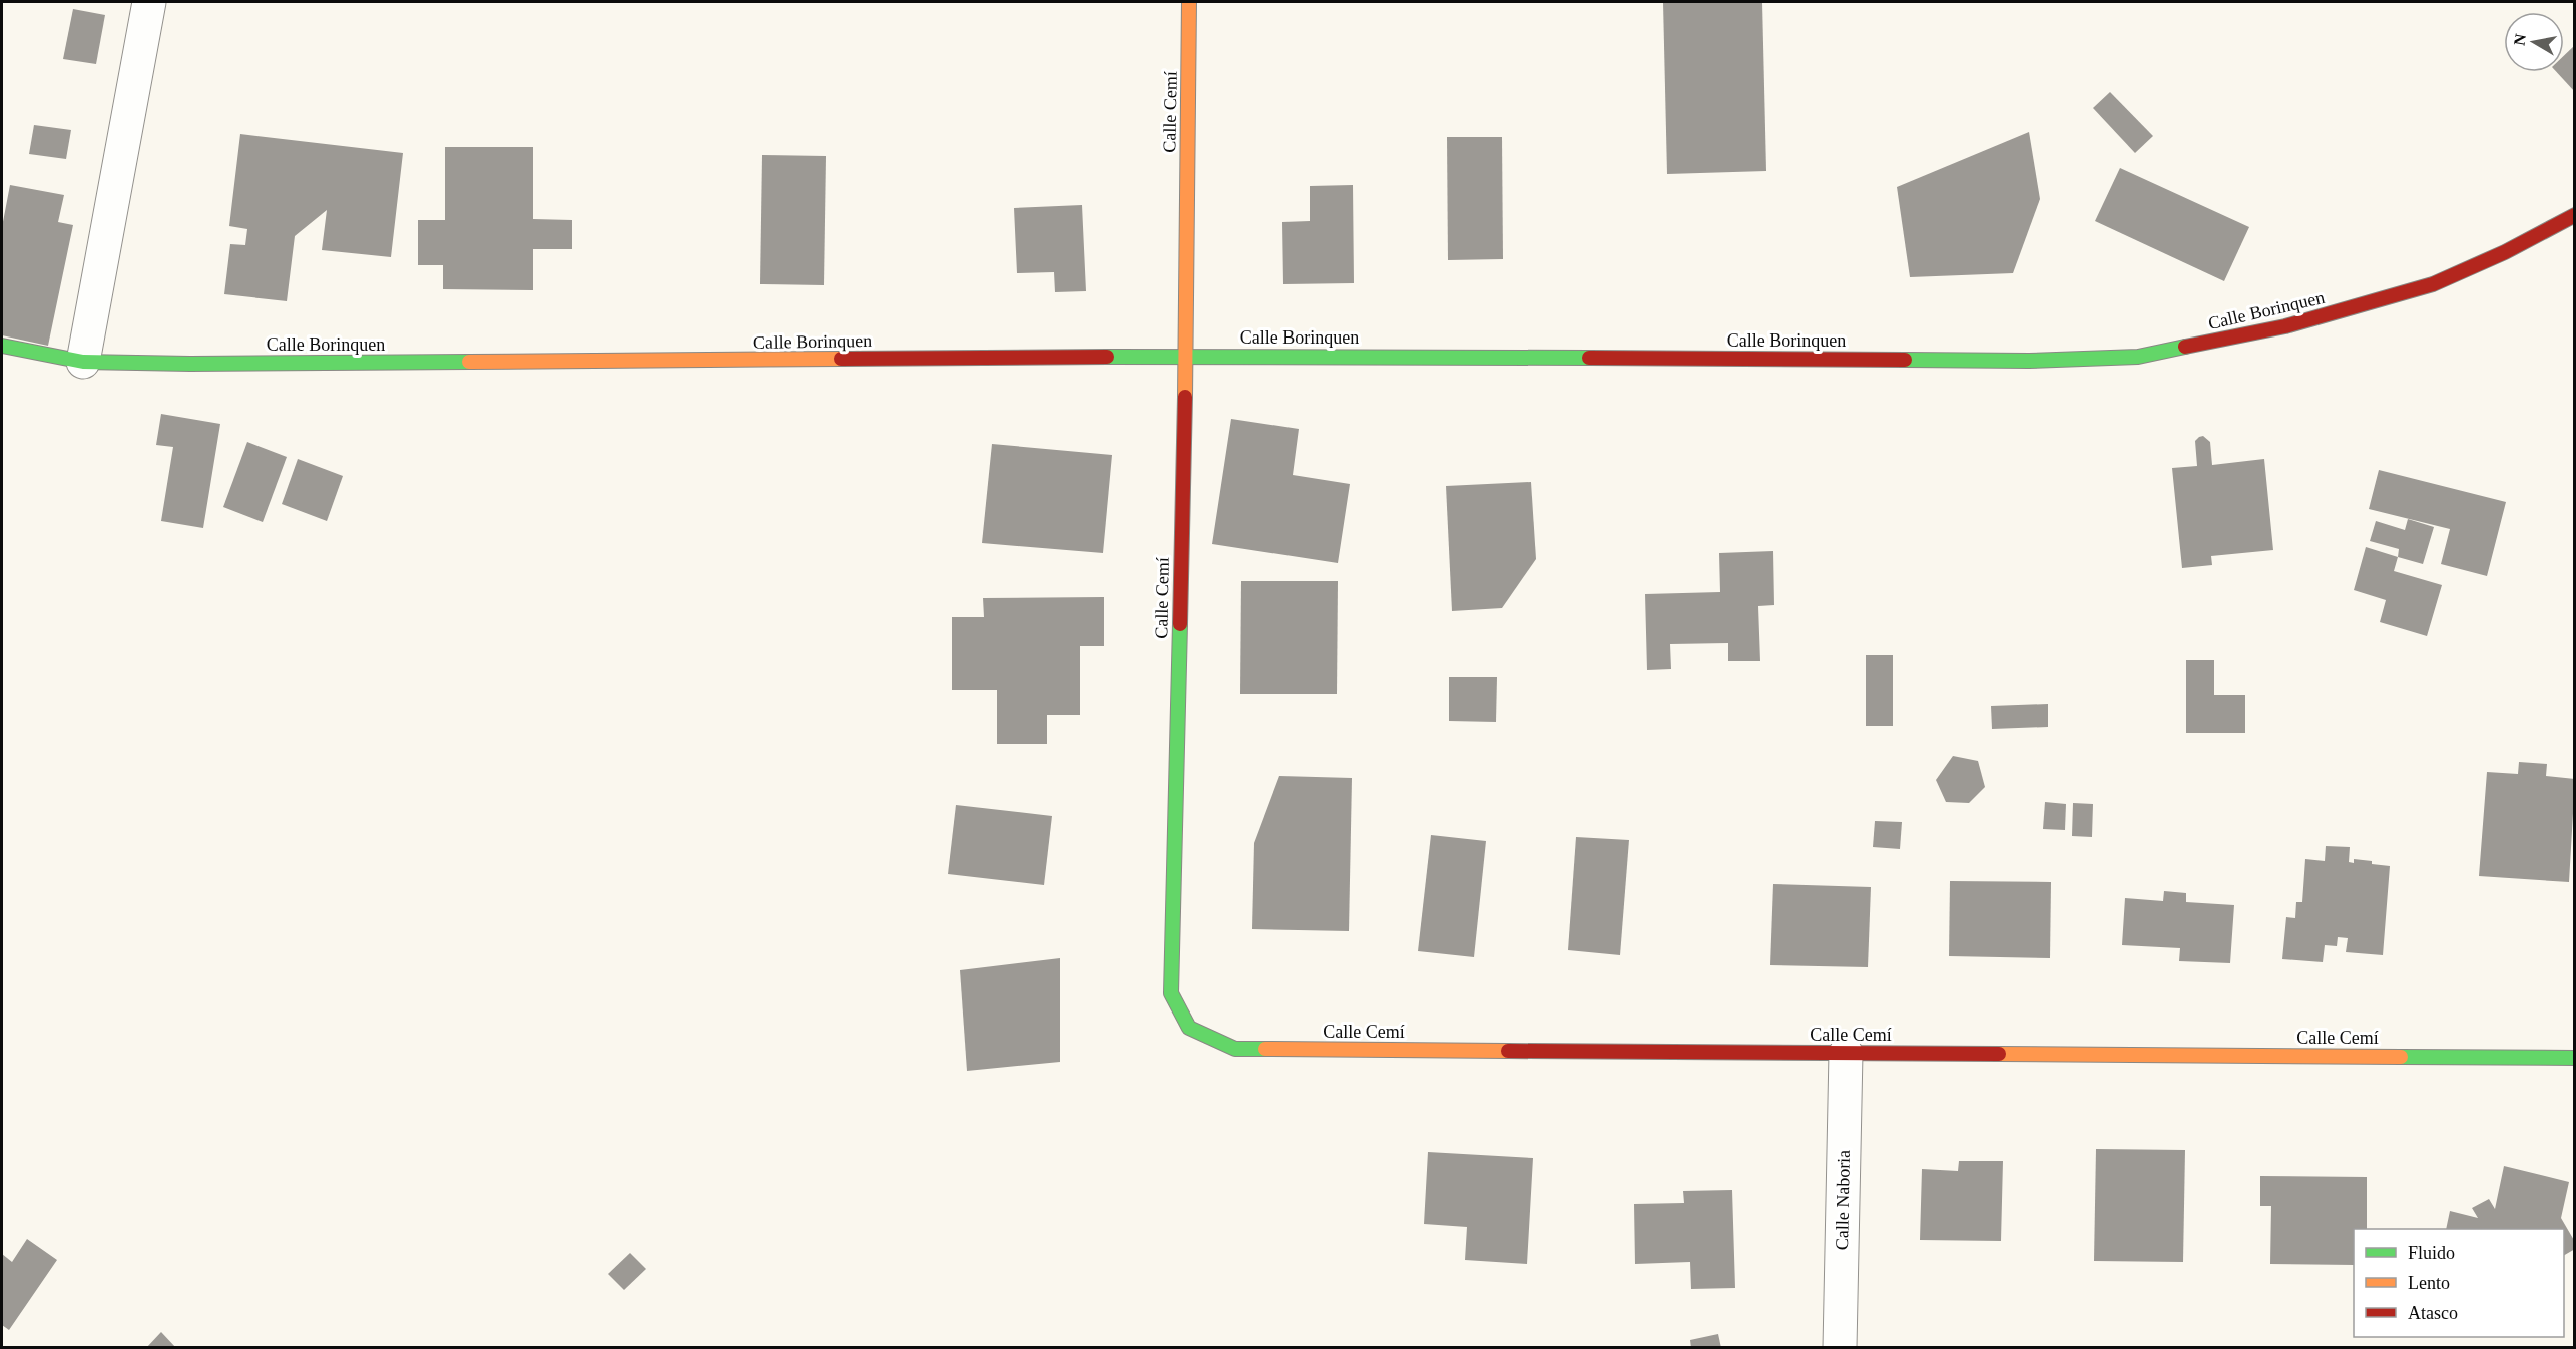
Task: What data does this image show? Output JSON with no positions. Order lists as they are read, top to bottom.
{
  "streets": {
    "street": ["Calle Cemí", "Calle Borinquen", "Calle Naboria"]
  },
  "crossings": [
    ["Calle Cemí", "Calle Borinquen"],
    ["Calle Cemí", "Calle Naboria"]
  ],
  "legend": ["Fluido", "Lento", "Atasco"],
  "north": "left"
}
